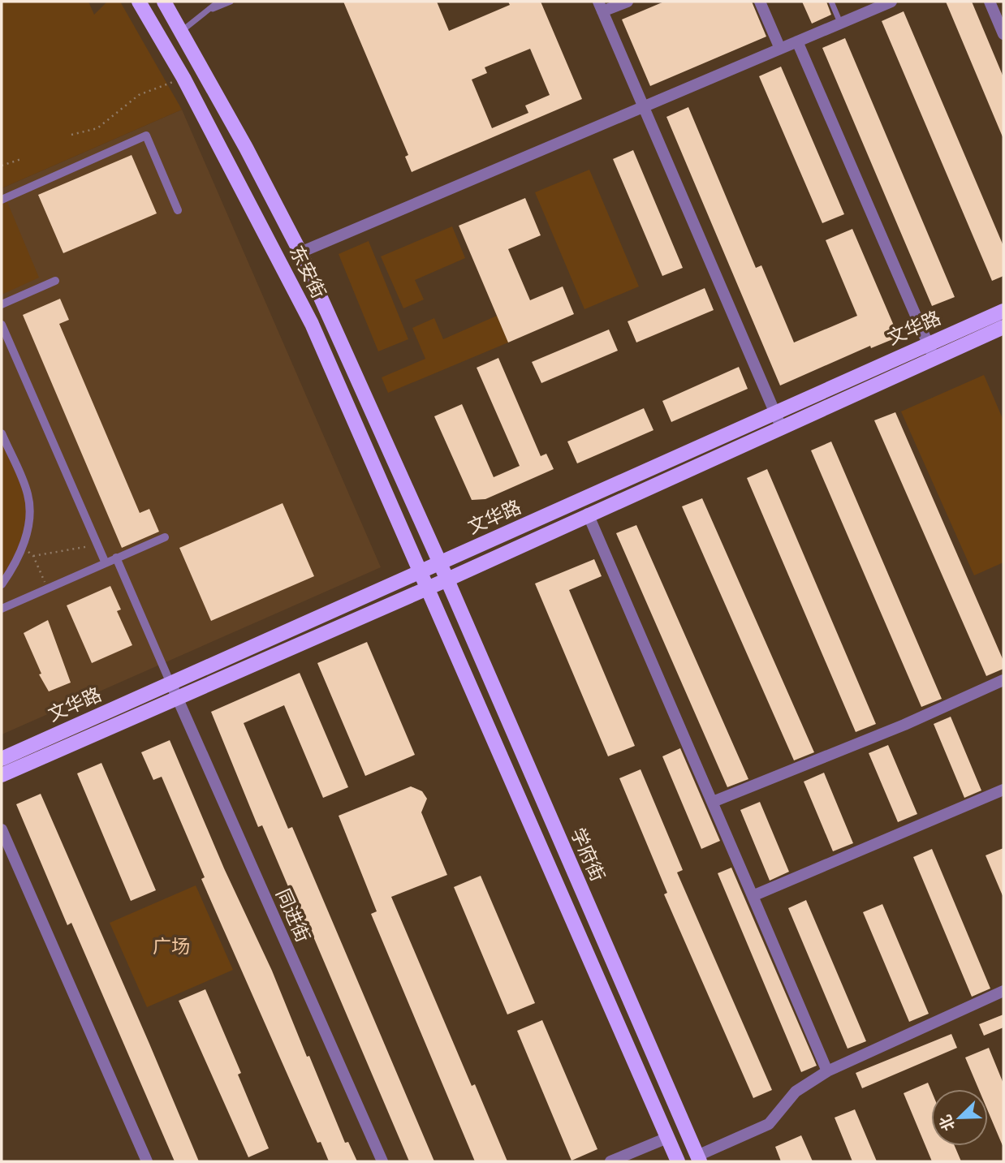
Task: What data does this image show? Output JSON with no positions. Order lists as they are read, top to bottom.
{
  "streets": {
    "main road": ["东安街", "文华路", "学府街"],
    "street": ["同进街"]
  },
  "crossings": [
    ["东安街", "文华路"],
    ["东安街", "学府街"],
    ["文华路", "学府街"],
    ["文华路", "同进街"]
  ],
  "parks": ["广场"],
  "north": "bottom left"
}
